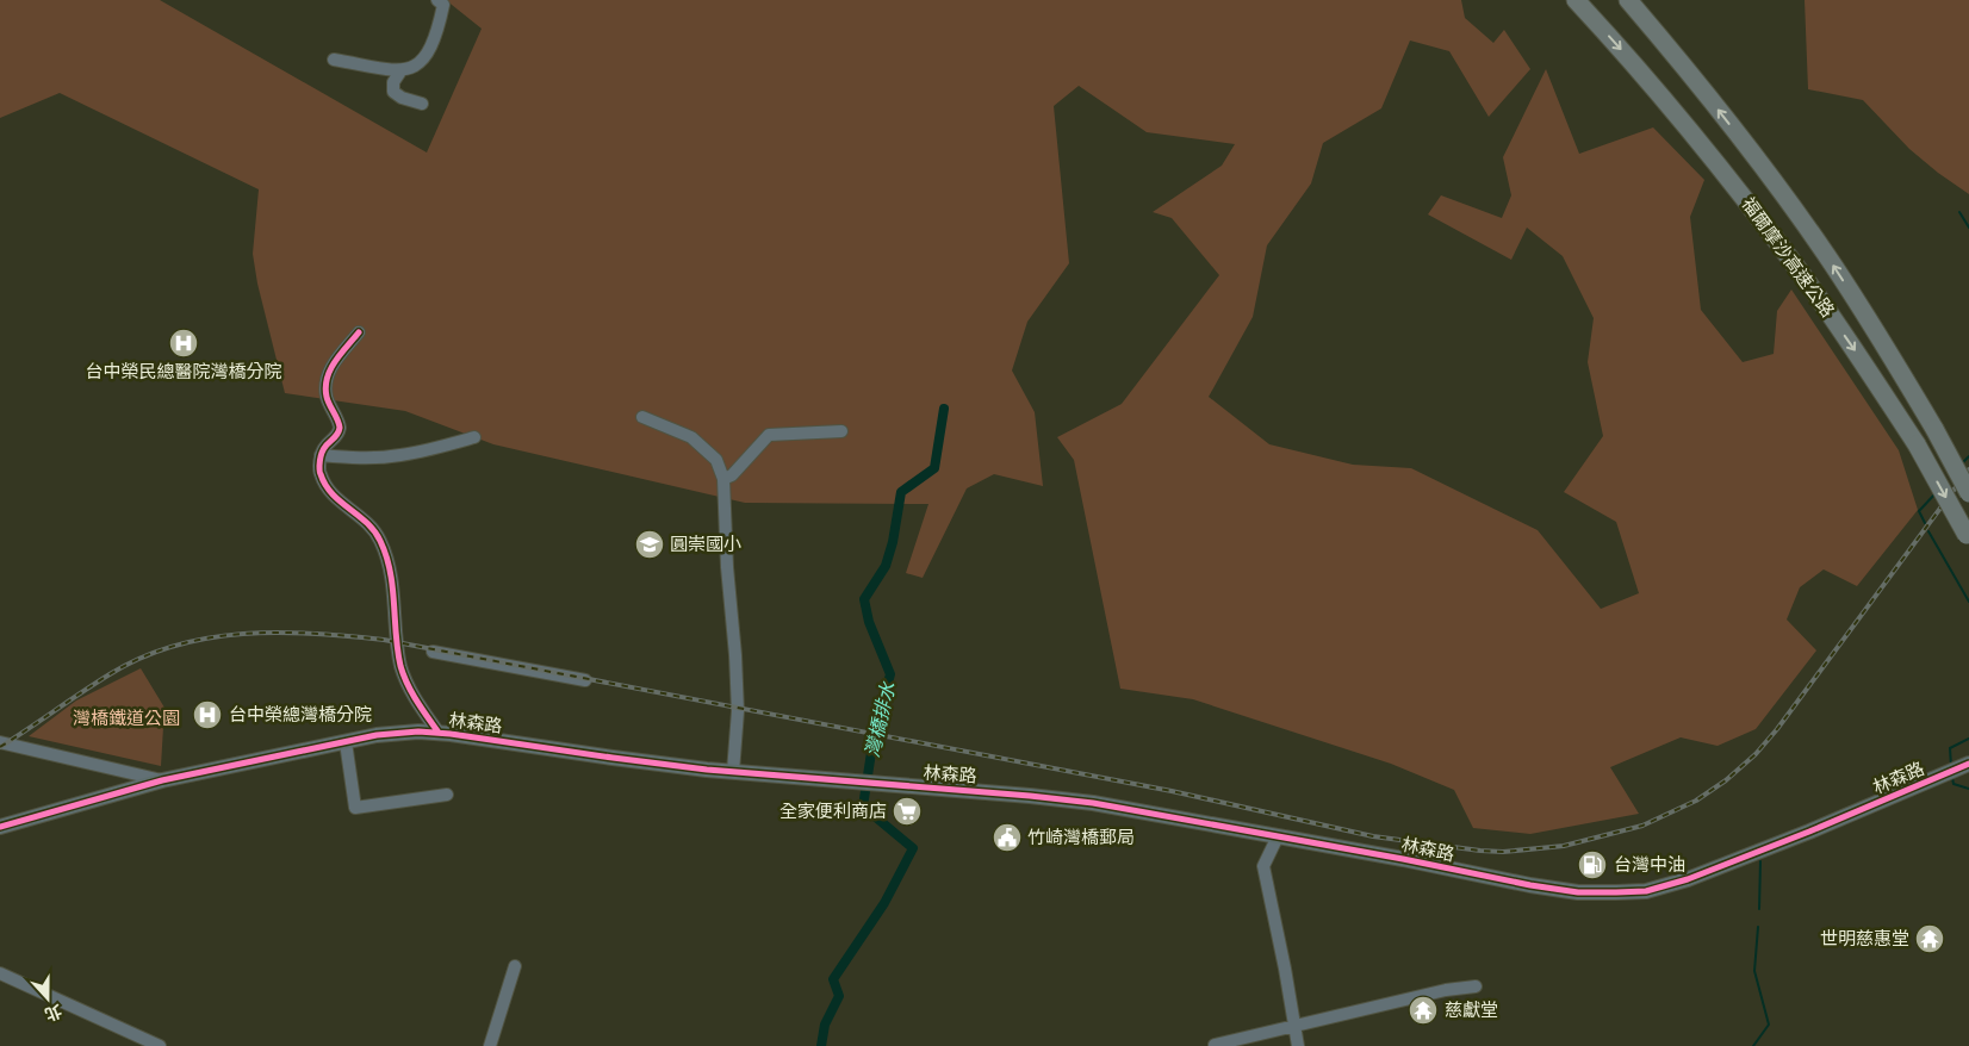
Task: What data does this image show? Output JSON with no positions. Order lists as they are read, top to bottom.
{
  "streets": {
    "highway": ["福爾摩沙高速公路"],
    "main road": ["林森路"]
  },
  "water": ["灣橋排水"],
  "parks": ["灣橋鐵道公園"],
  "places": {
    "hospital": ["台中榮民總醫院灣橋分院", "台中榮總灣橋分院"],
    "school or university": ["圓崇國小"],
    "supermarket": ["全家便利商店"],
    "public building": ["竹崎灣橋郵局"],
    "fuel station": ["台灣中油"],
    "temple": ["世明慈惠堂", "慈獻堂"]
  },
  "north": "bottom"
}
